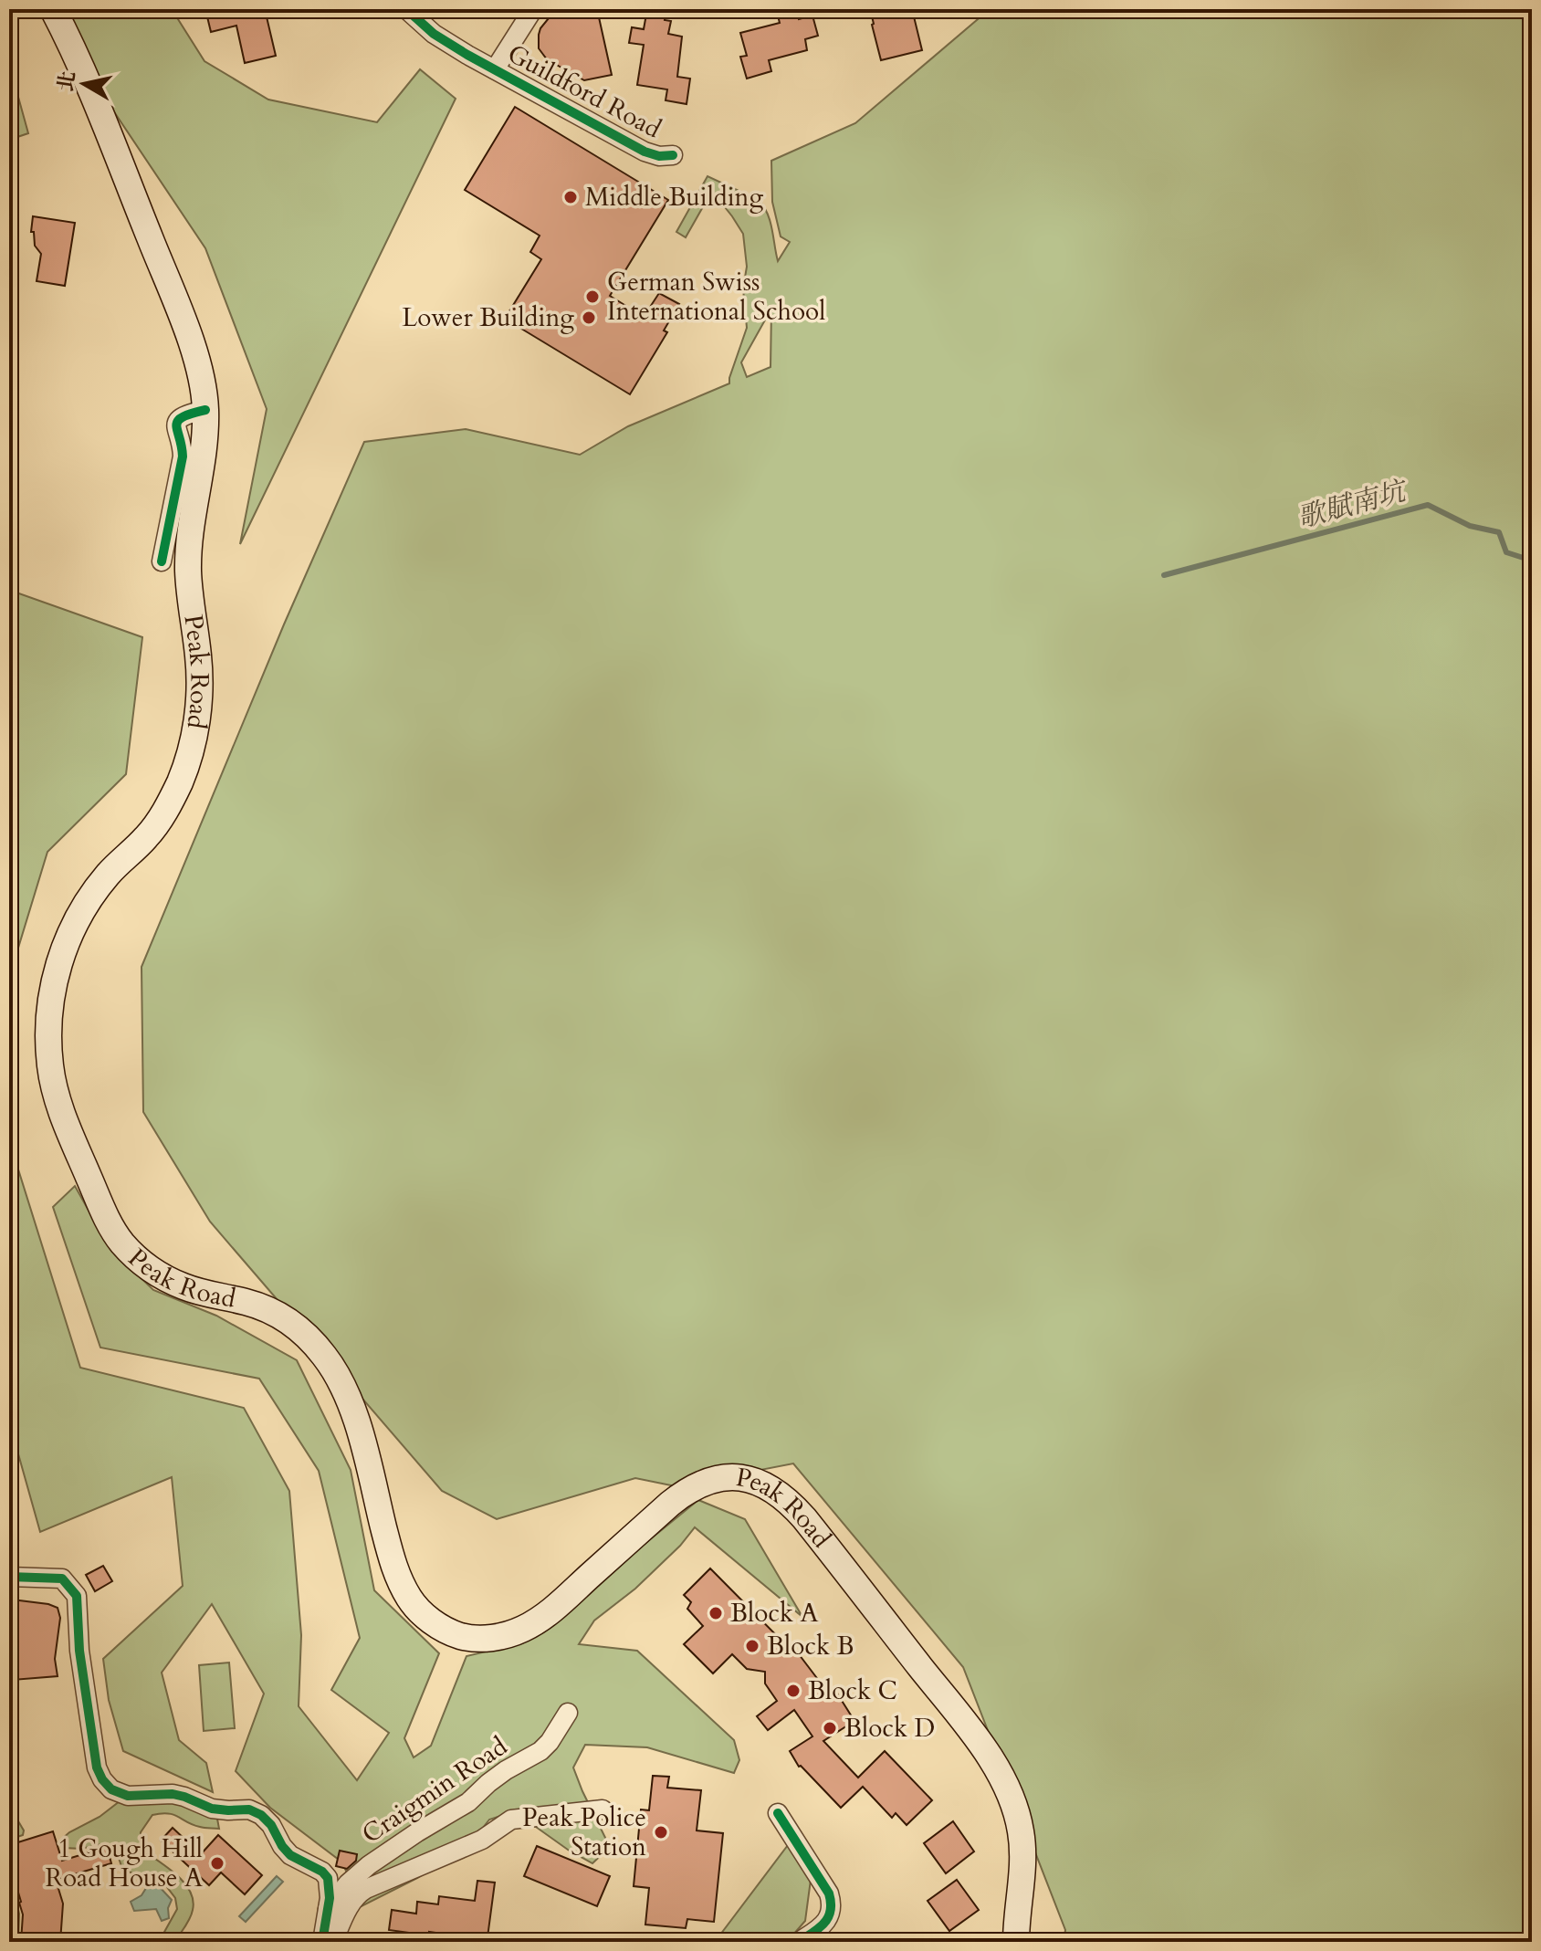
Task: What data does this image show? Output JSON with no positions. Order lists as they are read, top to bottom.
{
  "streets": {
    "main road": ["Peak Road"],
    "street": ["Guildford Road", "Craigmin Road"]
  },
  "water": ["歌賦南坑"],
  "places": [
    "Middle Building",
    "German Swiss International School",
    "Lower Building",
    "Block A",
    "Block B",
    "Block C",
    "Block D",
    "Peak Police Station",
    "1 Gough Hill Road House A"
  ],
  "north": "left"
}
